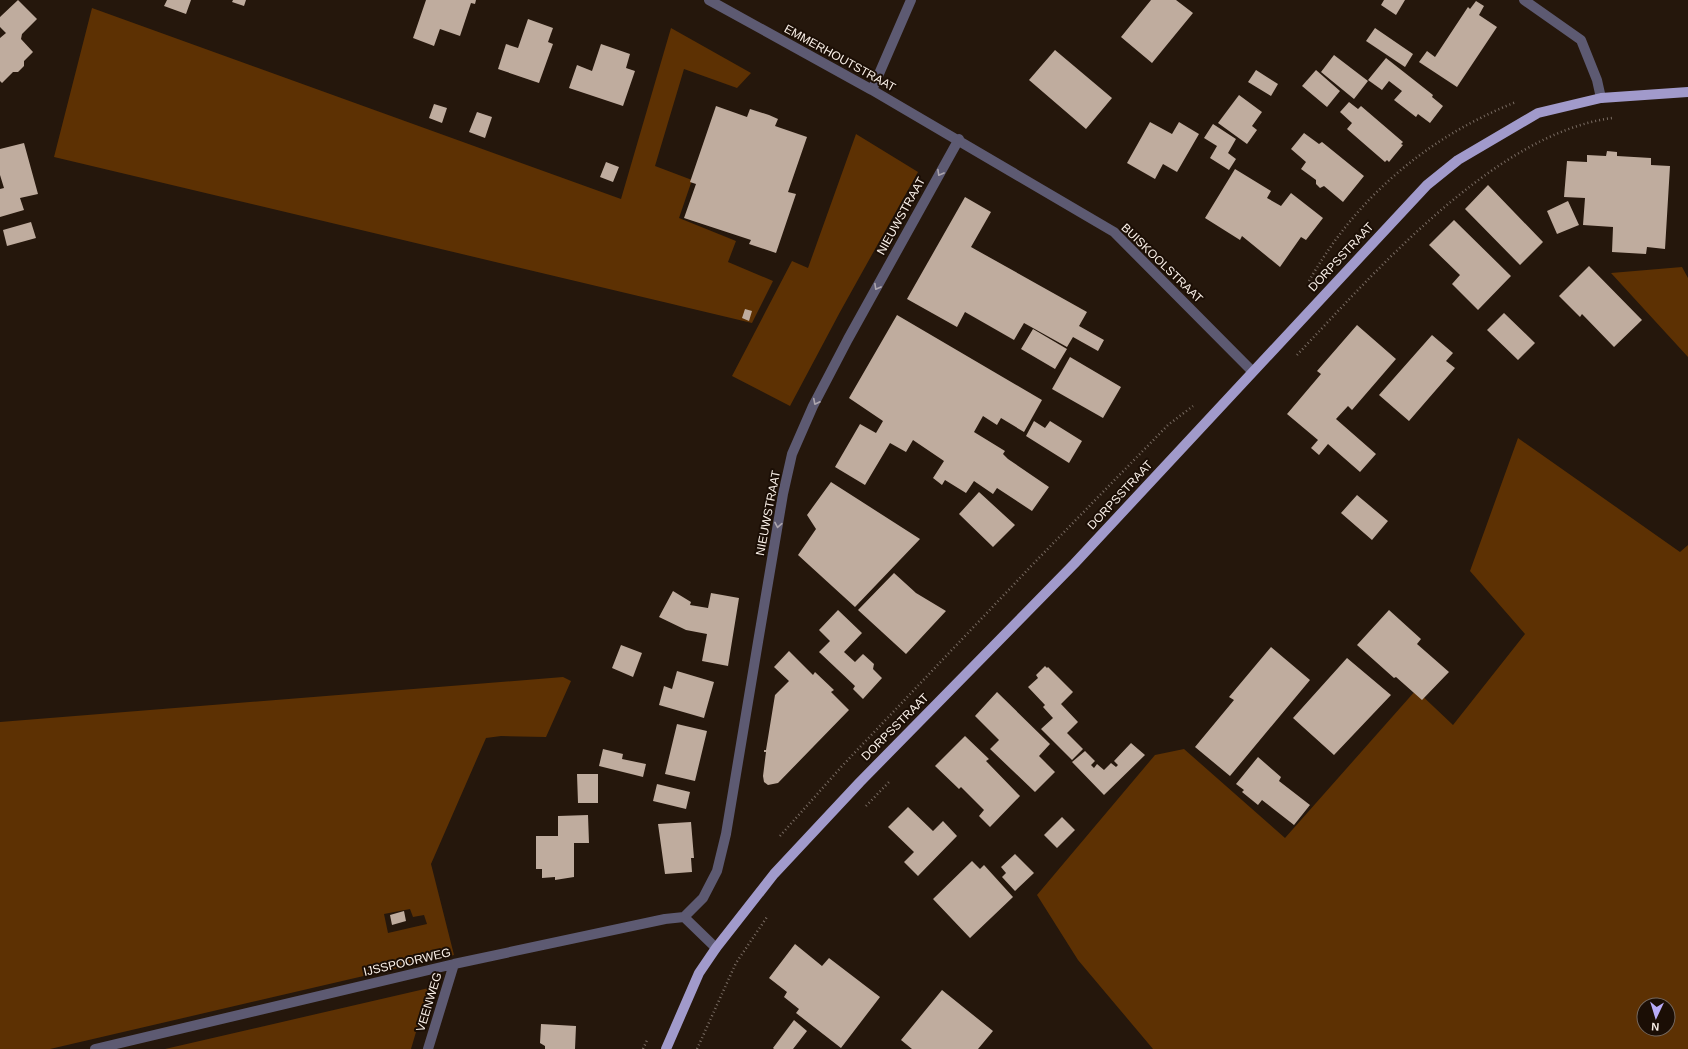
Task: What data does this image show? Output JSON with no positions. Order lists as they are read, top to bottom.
{
  "streets": {
    "main road": ["DORPSSTRAAT"],
    "street": [
      "EMMERHOUTSTRAAT",
      "NIEUWSTRAAT",
      "BUISKOOLSTRAAT",
      "IJSSPOORWEG",
      "VEENWEG"
    ]
  },
  "crossings": [
    ["EMMERHOUTSTRAAT", "NIEUWSTRAAT"],
    ["EMMERHOUTSTRAAT", "BUISKOOLSTRAAT"],
    ["NIEUWSTRAAT", "BUISKOOLSTRAAT"],
    ["NIEUWSTRAAT", "IJSSPOORWEG"],
    ["DORPSSTRAAT", "BUISKOOLSTRAAT"],
    ["IJSSPOORWEG", "VEENWEG"]
  ],
  "one_way": ["NIEUWSTRAAT"],
  "north": "bottom"
}
